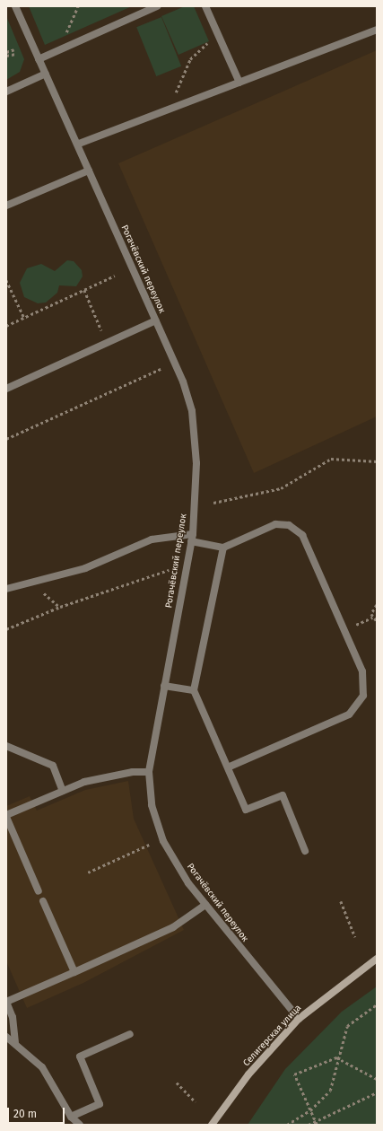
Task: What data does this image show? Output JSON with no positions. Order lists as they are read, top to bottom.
{
  "streets": {
    "street": ["Рогачёвский переулок", "Селигерская улица"]
  },
  "crossings": [
    ["Рогачёвский переулок", "Селигерская улица"]
  ],
  "scale_bar": "20 m"
}
